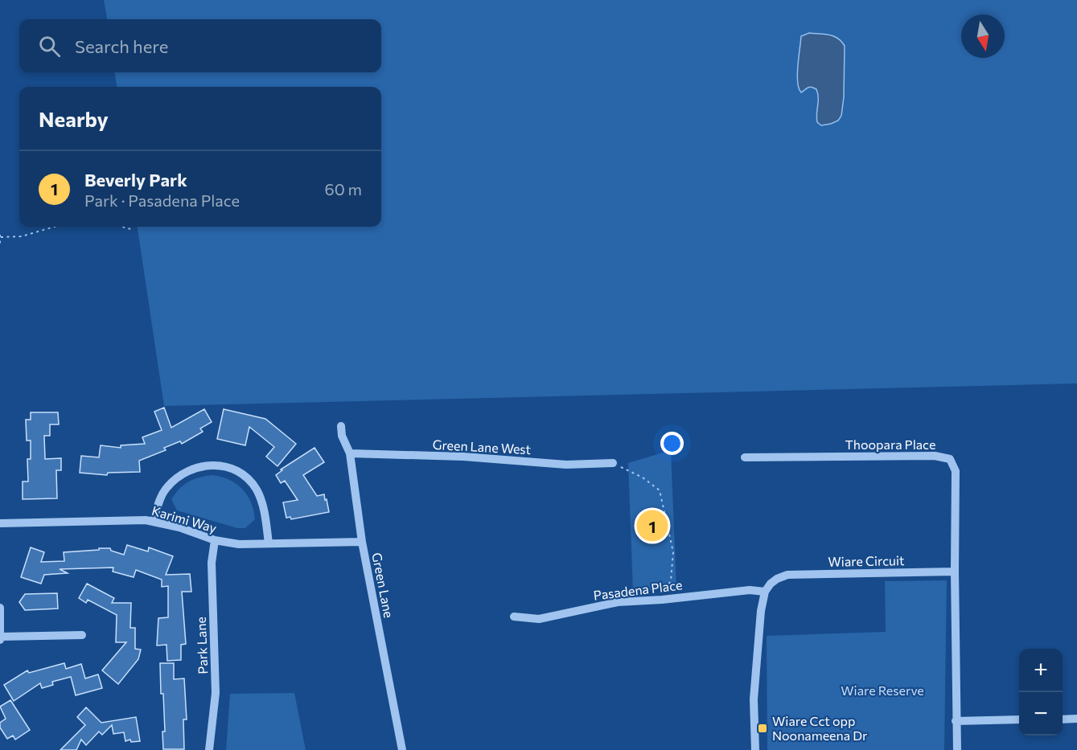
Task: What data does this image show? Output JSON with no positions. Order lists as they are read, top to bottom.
{
  "streets": {
    "street": [
      "Thoopara Place",
      "Green Lane West",
      "Karimi Way",
      "Wiare Circuit",
      "Green Lane",
      "Pasadena Place",
      "Park Lane"
    ]
  },
  "crossings": [
    ["Thoopara Place", "Wiare Circuit"],
    ["Green Lane West", "Green Lane"],
    ["Karimi Way", "Green Lane"],
    ["Karimi Way", "Park Lane"],
    ["Wiare Circuit", "Pasadena Place"]
  ],
  "parks": ["Wiare Reserve"],
  "places": {
    "transit": ["Wiare Cct opp Noonameena Dr"]
  },
  "north": "bottom",
  "page": {
    "search": "Search here",
    "heading": "Nearby",
    "list": [
      {
        "mark": "1",
        "name": "Beverly Park",
        "note": "Park · Pasadena Place",
        "value": "60 m"
      }
    ],
    "pins": "1",
    "map_buttons": ["+", "−"]
  }
}
